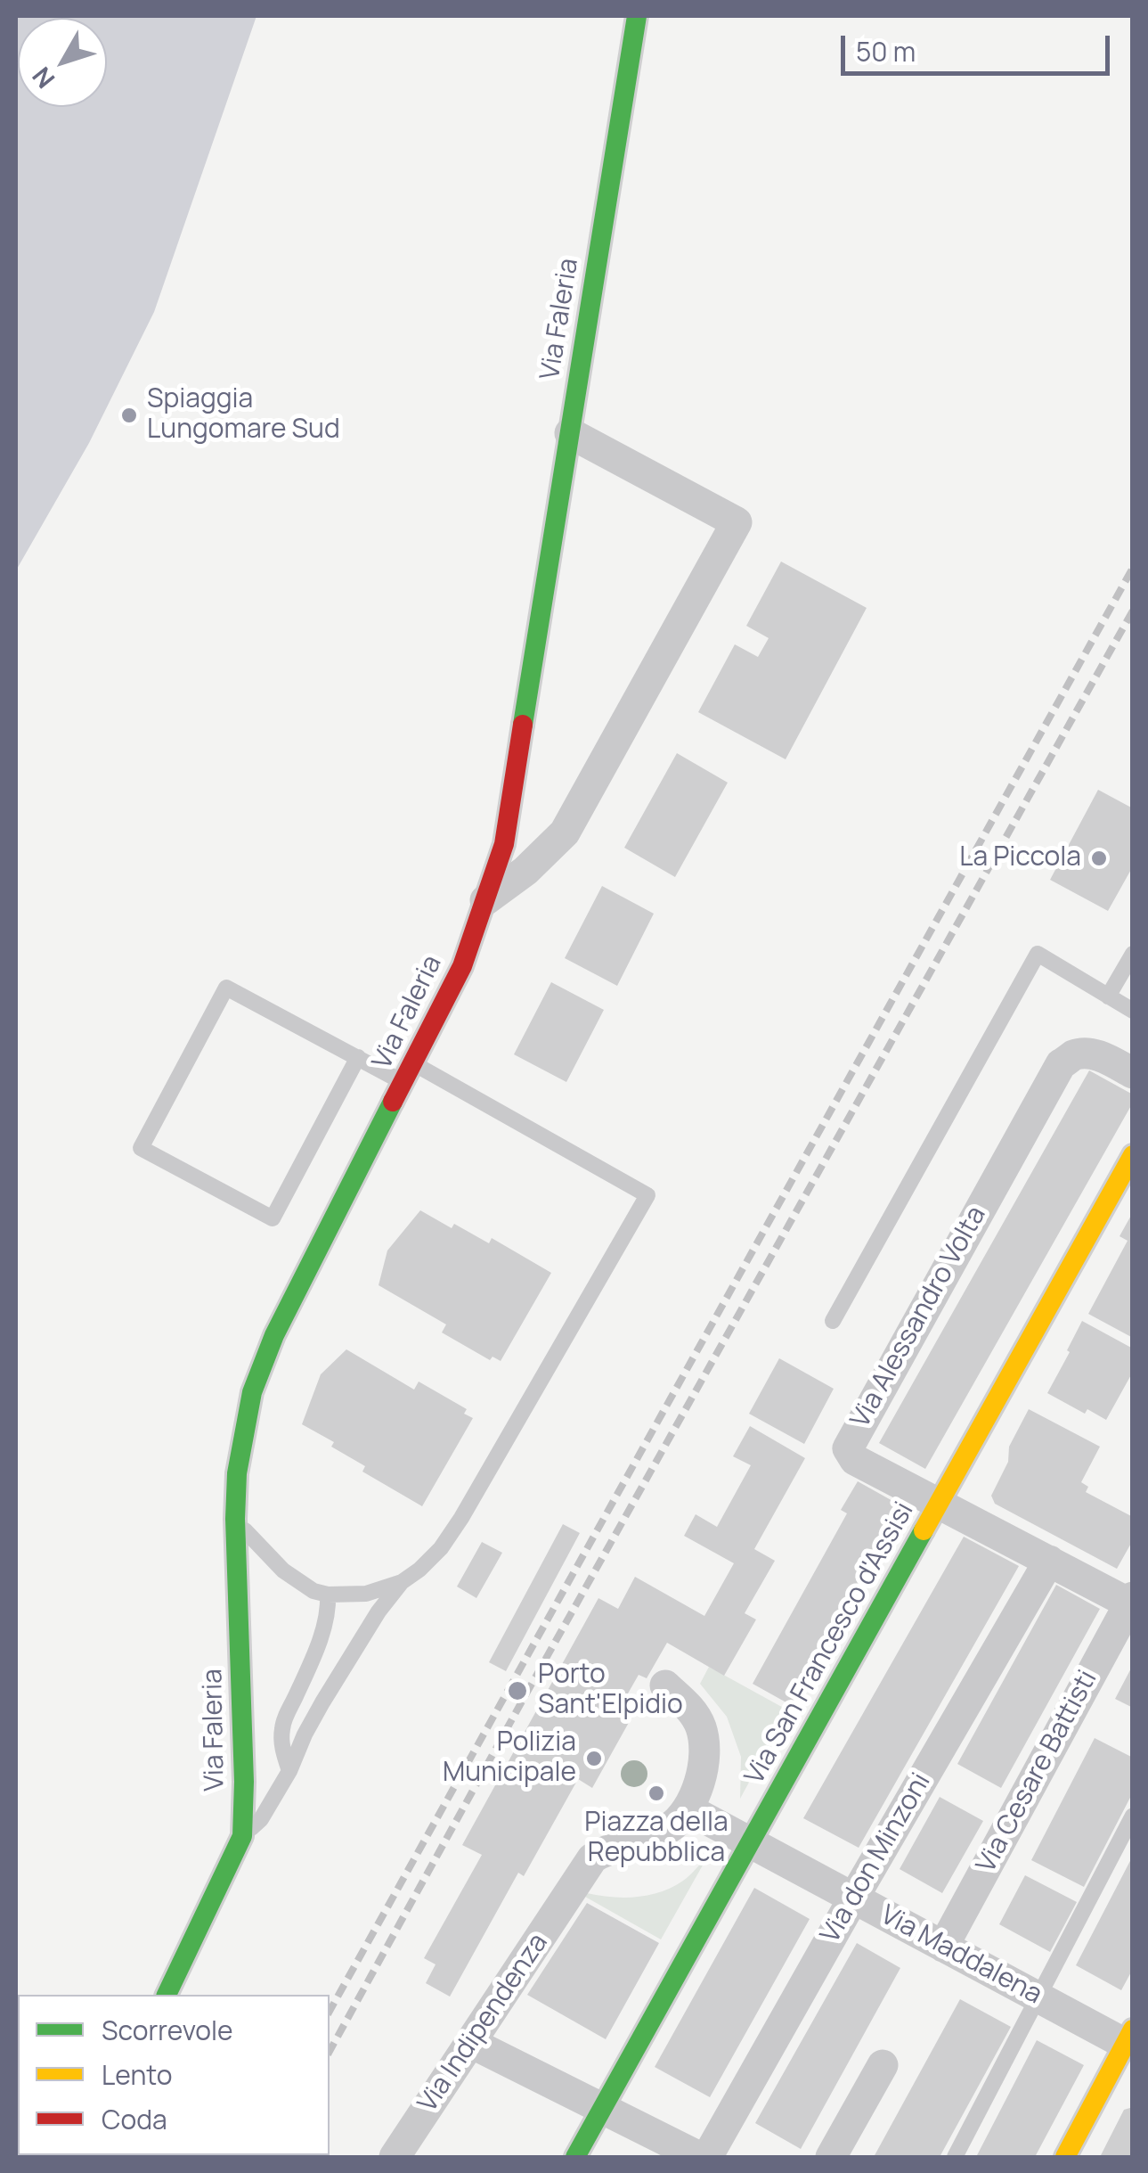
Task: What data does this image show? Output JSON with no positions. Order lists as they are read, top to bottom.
{
  "streets": {
    "street": [
      "Via Faleria",
      "Via Alessandro Volta",
      "Via San Francesco d'Assisi",
      "Via Cesare Battisti",
      "Via don Minzoni",
      "Via Maddalena",
      "Via Indipendenza"
    ]
  },
  "crossings": [
    ["Via Alessandro Volta", "Via San Francesco d'Assisi"],
    ["Via Alessandro Volta", "Via Cesare Battisti"],
    ["Via Alessandro Volta", "Via don Minzoni"],
    ["Via San Francesco d'Assisi", "Via Maddalena"],
    ["Via Cesare Battisti", "Via Maddalena"],
    ["Via don Minzoni", "Via Maddalena"],
    ["Via Maddalena", "Via Indipendenza"]
  ],
  "places": [
    "Spiaggia Lungomare Sud",
    "La Piccola",
    "Porto Sant'Elpidio",
    "Polizia Municipale",
    "Piazza della Repubblica"
  ],
  "legend": ["Scorrevole", "Lento", "Coda"],
  "scale_bar": "50 m",
  "north": "bottom left"
}
